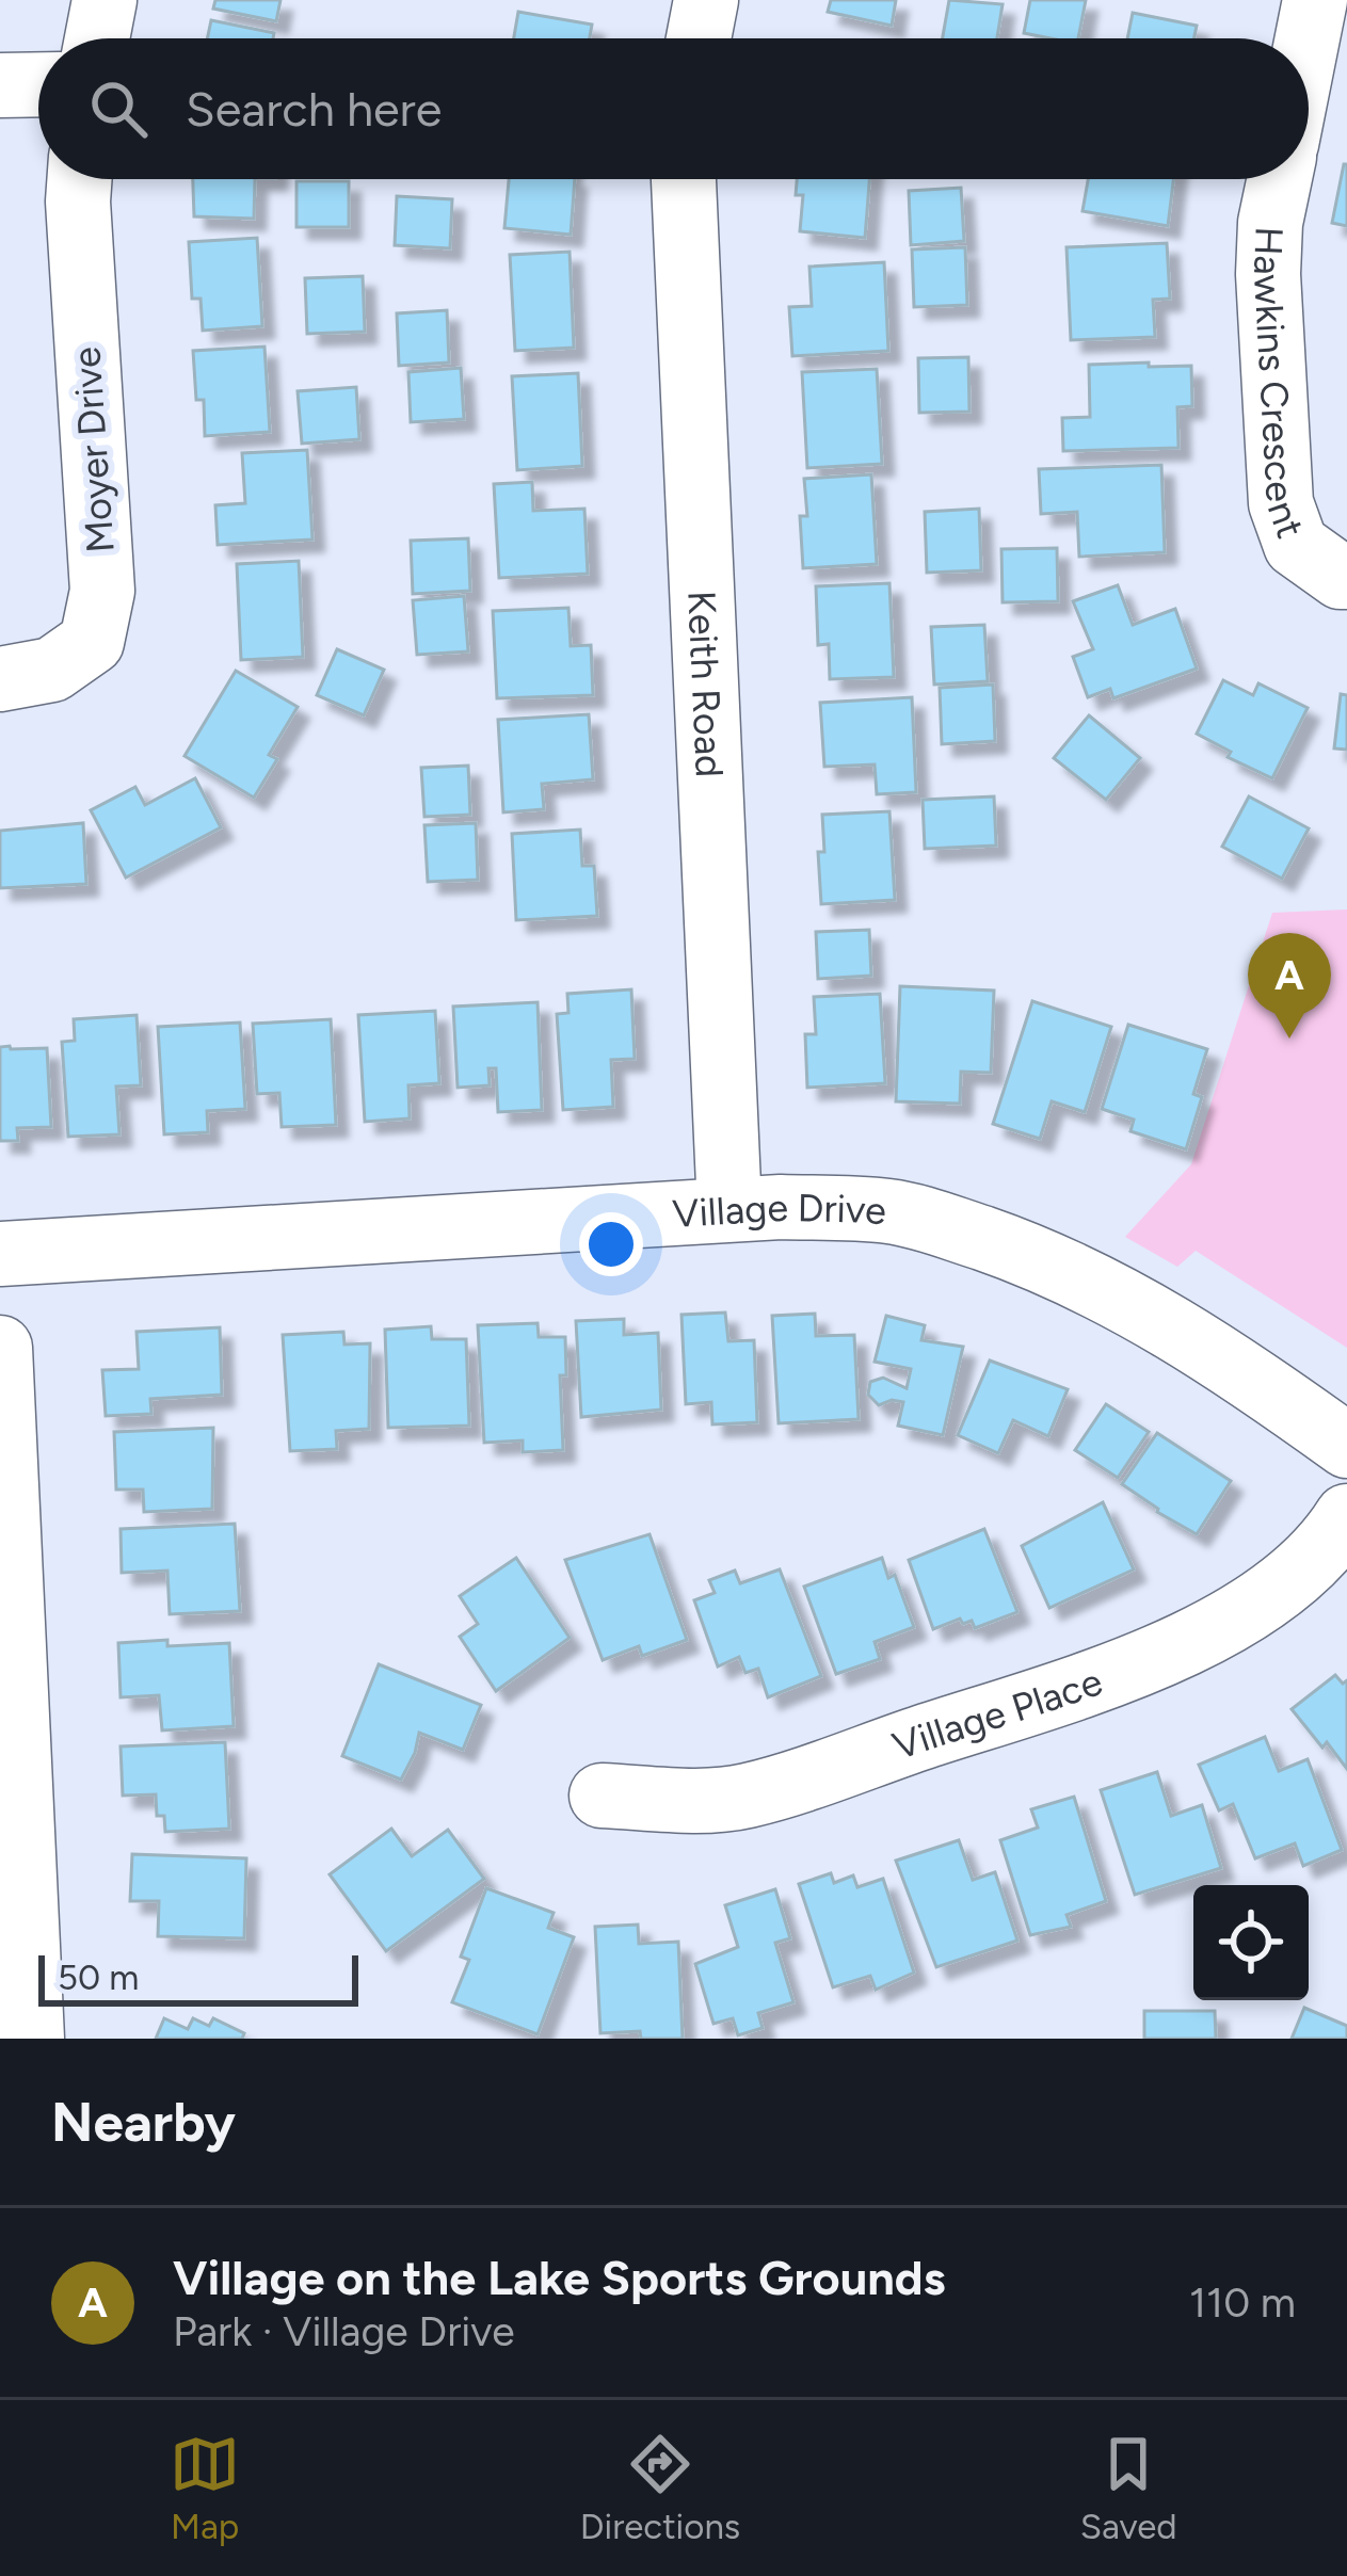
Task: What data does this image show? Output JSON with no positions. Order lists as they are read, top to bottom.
{
  "streets": {
    "street": [
      "Hawkins Crescent",
      "Moyer Drive",
      "Keith Road",
      "Village Drive",
      "Village Place"
    ]
  },
  "crossings": [
    ["Keith Road", "Village Drive"]
  ],
  "scale_bar": "50 m",
  "page": {
    "search": "Search here",
    "pins": "A",
    "scale": "50 m",
    "heading": "Nearby",
    "list": [
      {
        "mark": "A",
        "name": "Village on the Lake Sports Grounds",
        "note": "Park · Village Drive",
        "value": "110 m"
      }
    ],
    "nav": ["Map", "Directions", "Saved"]
  }
}
